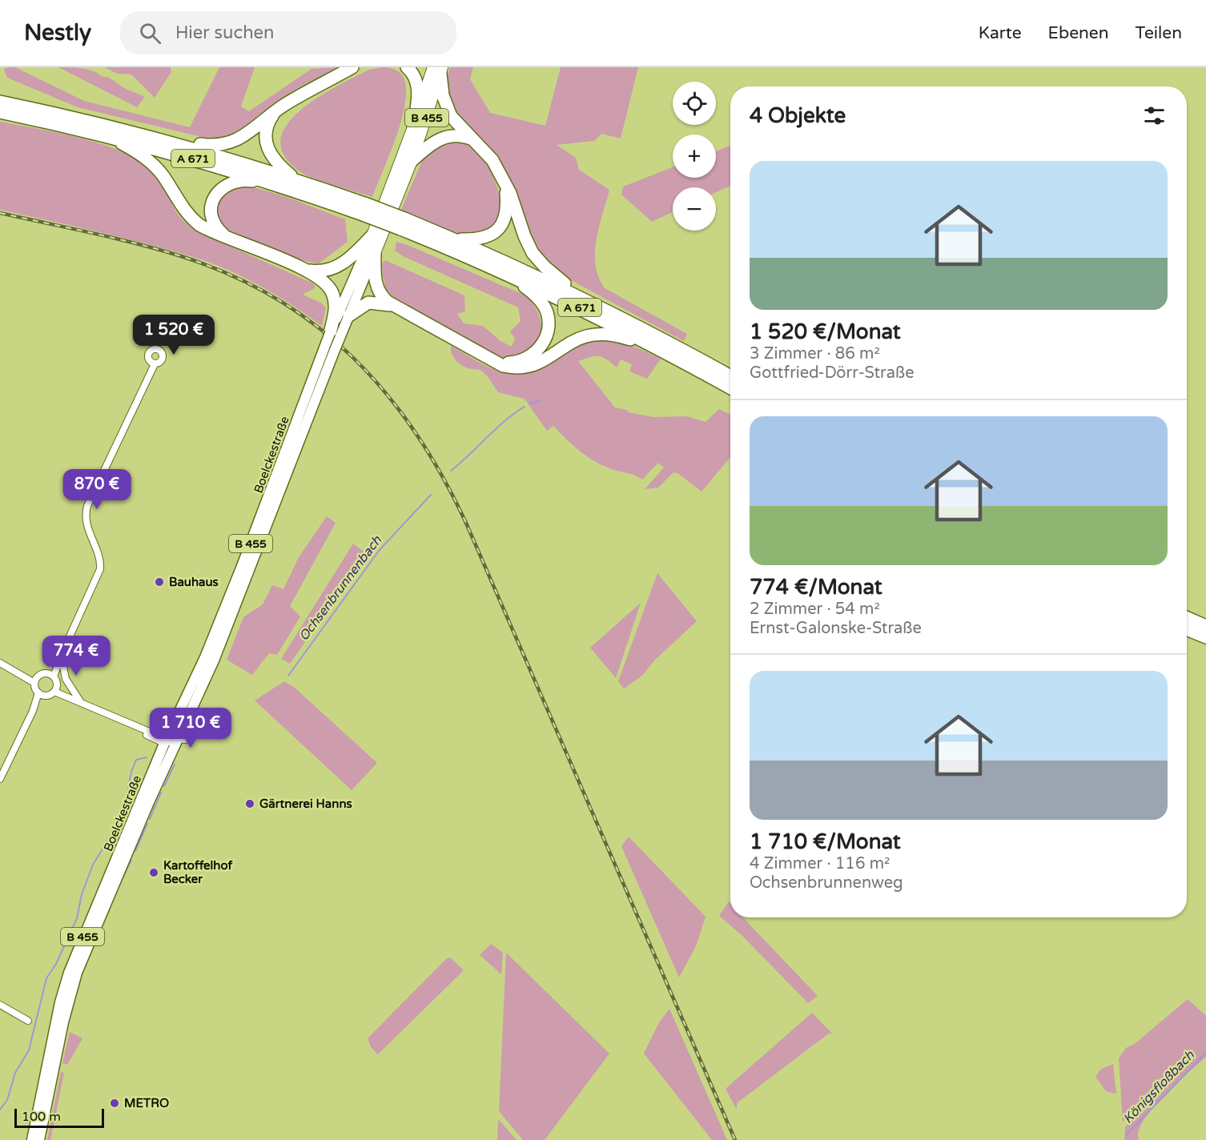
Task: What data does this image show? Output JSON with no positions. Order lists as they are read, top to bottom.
{
  "streets": {
    "highway": ["B 455", "A 671"],
    "main road": ["Boelckestraße"]
  },
  "crossings": [
    ["B 455", "Boelckestraße"]
  ],
  "water": ["Ochsenbrunnenbach", "Königsfloßbach"],
  "places": [
    "Bauhaus",
    "Gärtnerei Hanns",
    "Kartoffelhof Becker",
    "METRO"
  ],
  "scale_bar": "100 m",
  "page": {
    "header": "Nestly",
    "search": "Hier suchen",
    "nav": ["Karte", "Ebenen", "Teilen"],
    "map_buttons": ["+", "−"],
    "heading": "4 Objekte",
    "list": [
      {
        "name": "1 520 €/Monat",
        "note": "3 Zimmer · 86 m² · Gottfried-Dörr-Straße"
      },
      {
        "name": "774 €/Monat",
        "note": "2 Zimmer · 54 m² · Ernst-Galonske-Straße"
      },
      {
        "name": "1 710 €/Monat",
        "note": "4 Zimmer · 116 m² · Ochsenbrunnenweg"
      }
    ],
    "price": [
      "1 520 €",
      "870 €",
      "774 €",
      "1 710 €"
    ],
    "scale": "100 m"
  }
}
